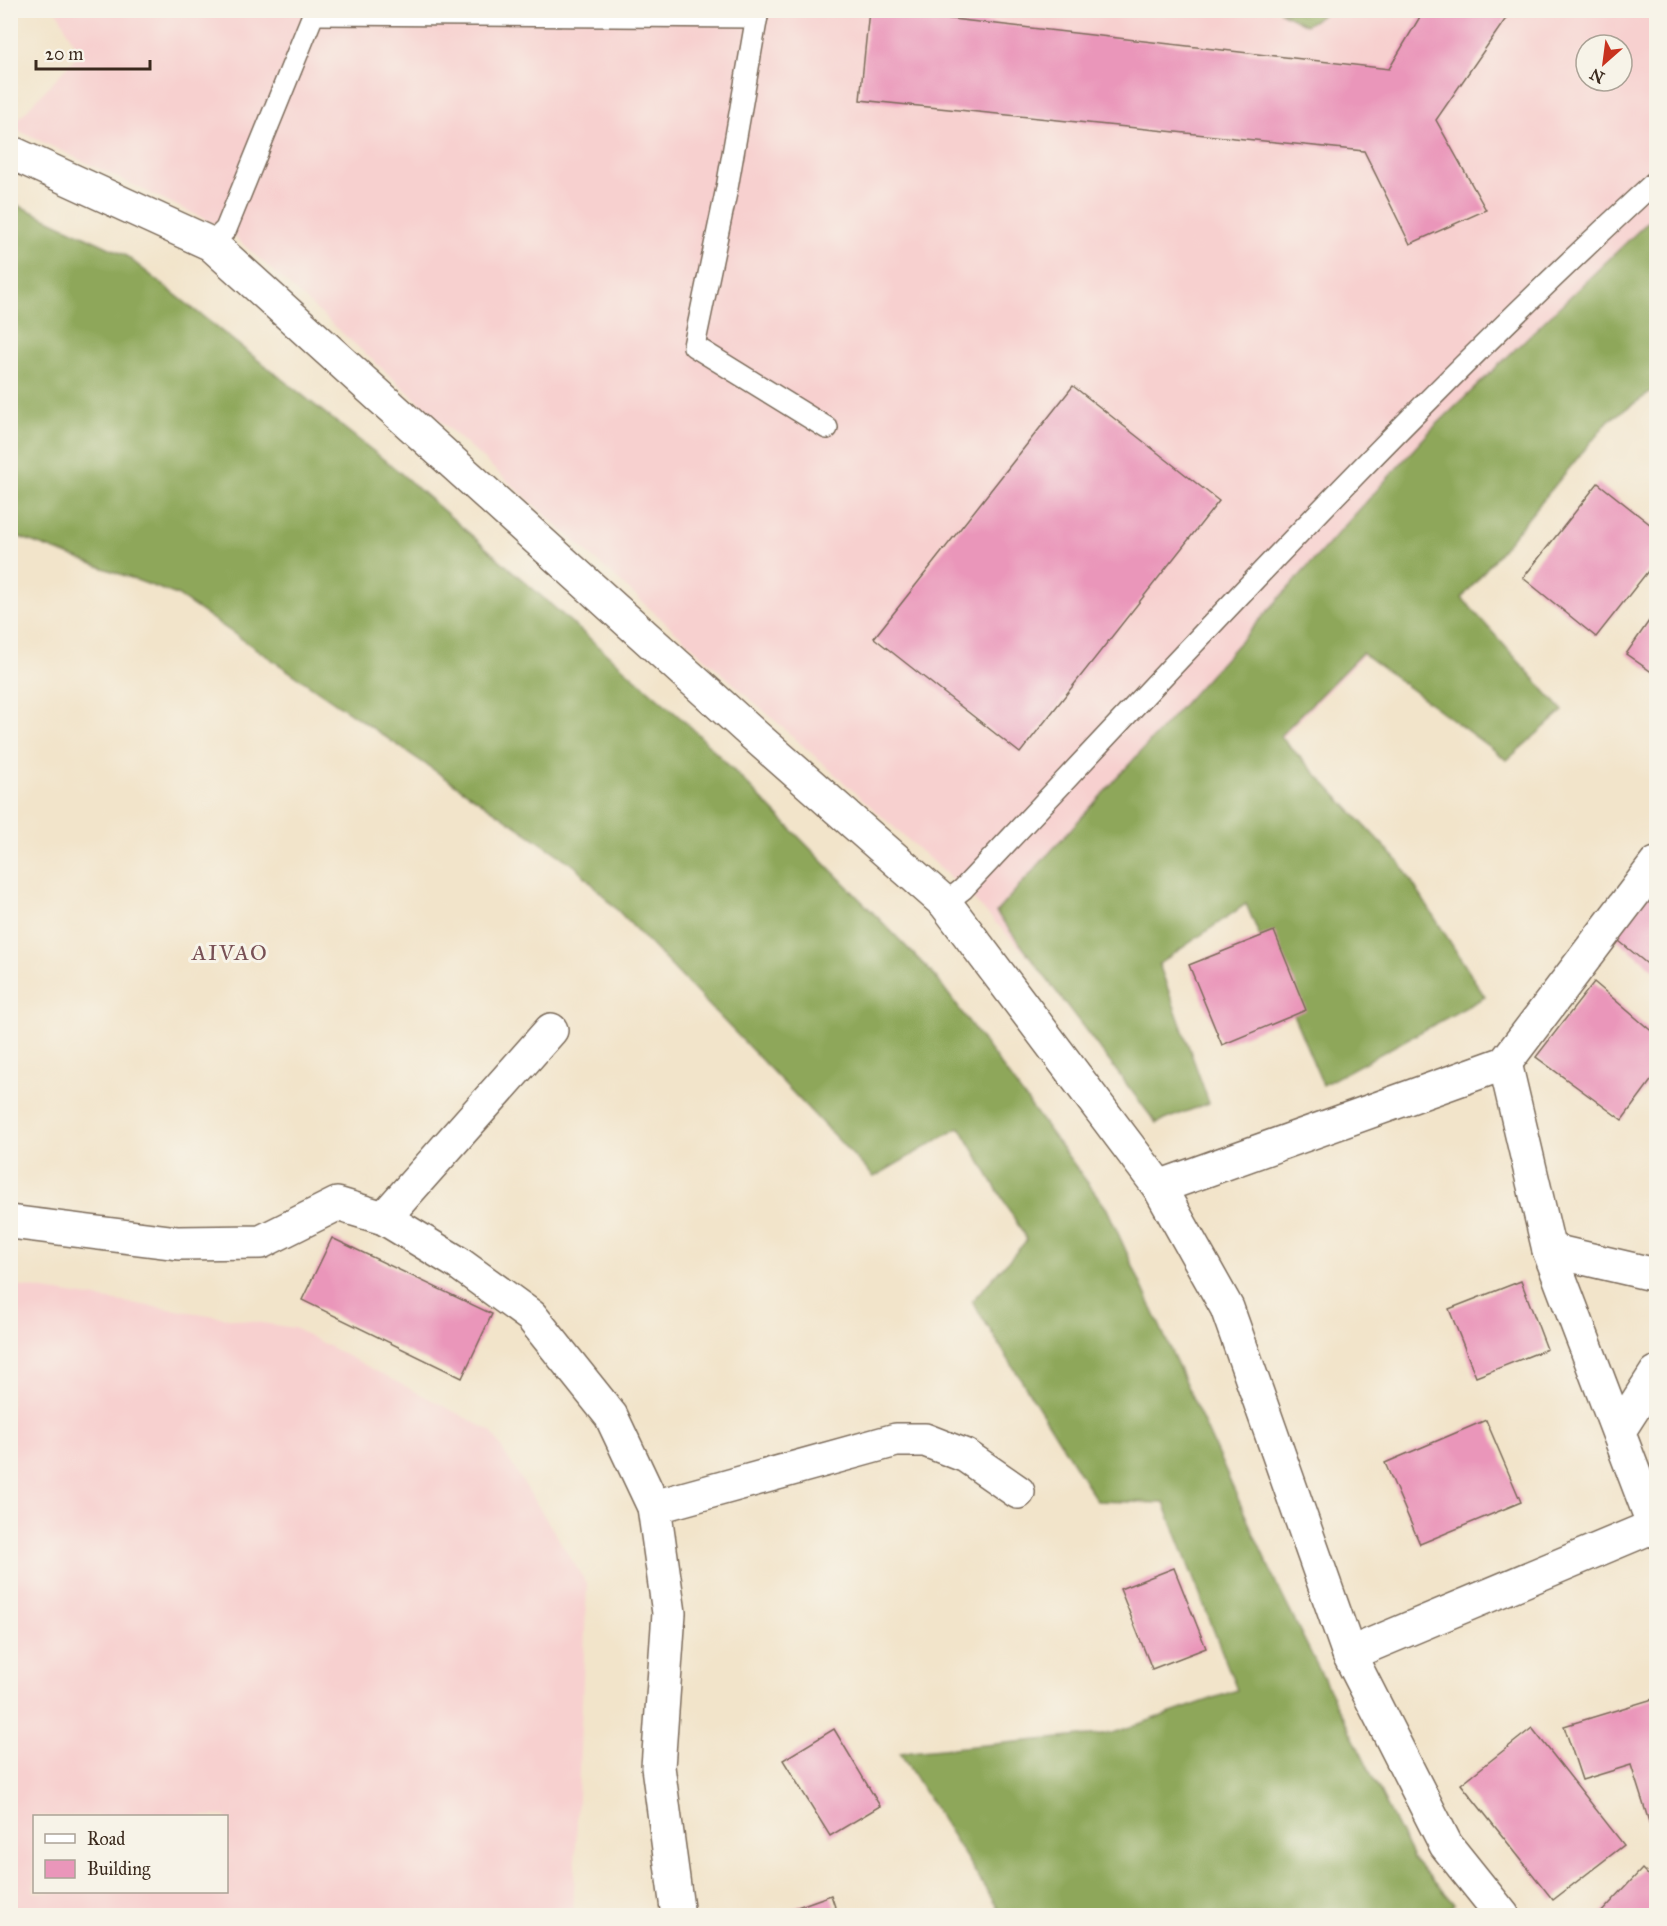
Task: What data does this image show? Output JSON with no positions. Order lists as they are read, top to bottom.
{
  "districts": ["AIVAO"],
  "legend": ["Road", "Building"],
  "scale_bar": "20 m",
  "north": "bottom left"
}
